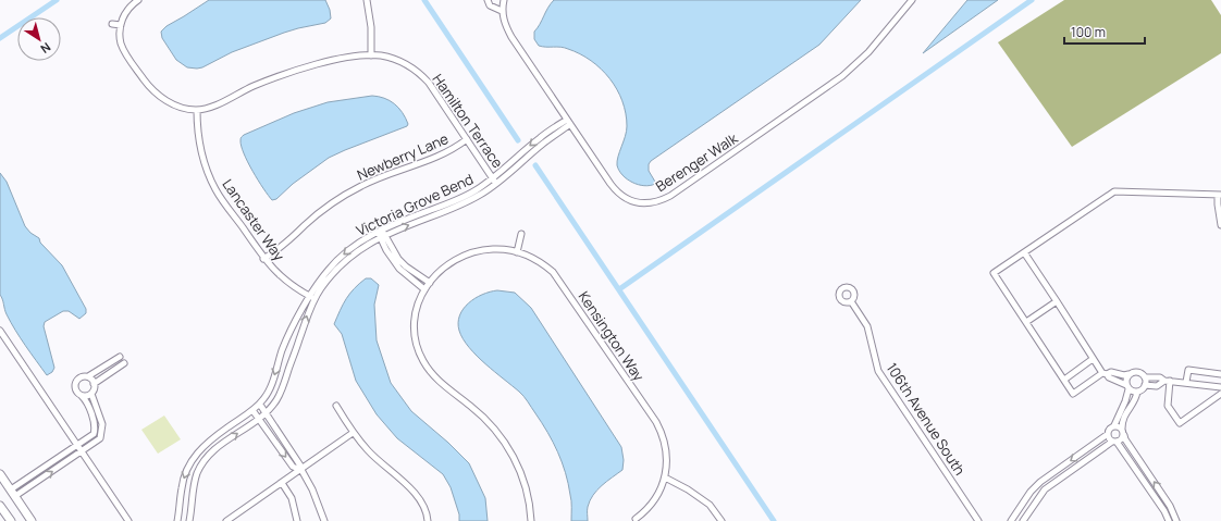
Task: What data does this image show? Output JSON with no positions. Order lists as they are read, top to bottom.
{
  "streets": {
    "street": [
      "Hamilton Terrace",
      "Newberry Lane",
      "Berenger Walk",
      "Victoria Grove Bend",
      "Lancaster Way",
      "Kensington Way",
      "106th Avenue South"
    ]
  },
  "crossings": [
    ["Hamilton Terrace", "Newberry Lane"],
    ["Hamilton Terrace", "Victoria Grove Bend"],
    ["Hamilton Terrace", "Lancaster Way"],
    ["Newberry Lane", "Lancaster Way"],
    ["Berenger Walk", "Victoria Grove Bend"],
    ["Victoria Grove Bend", "Lancaster Way"]
  ],
  "scale_bar": "100 m",
  "north": "bottom right"
}
